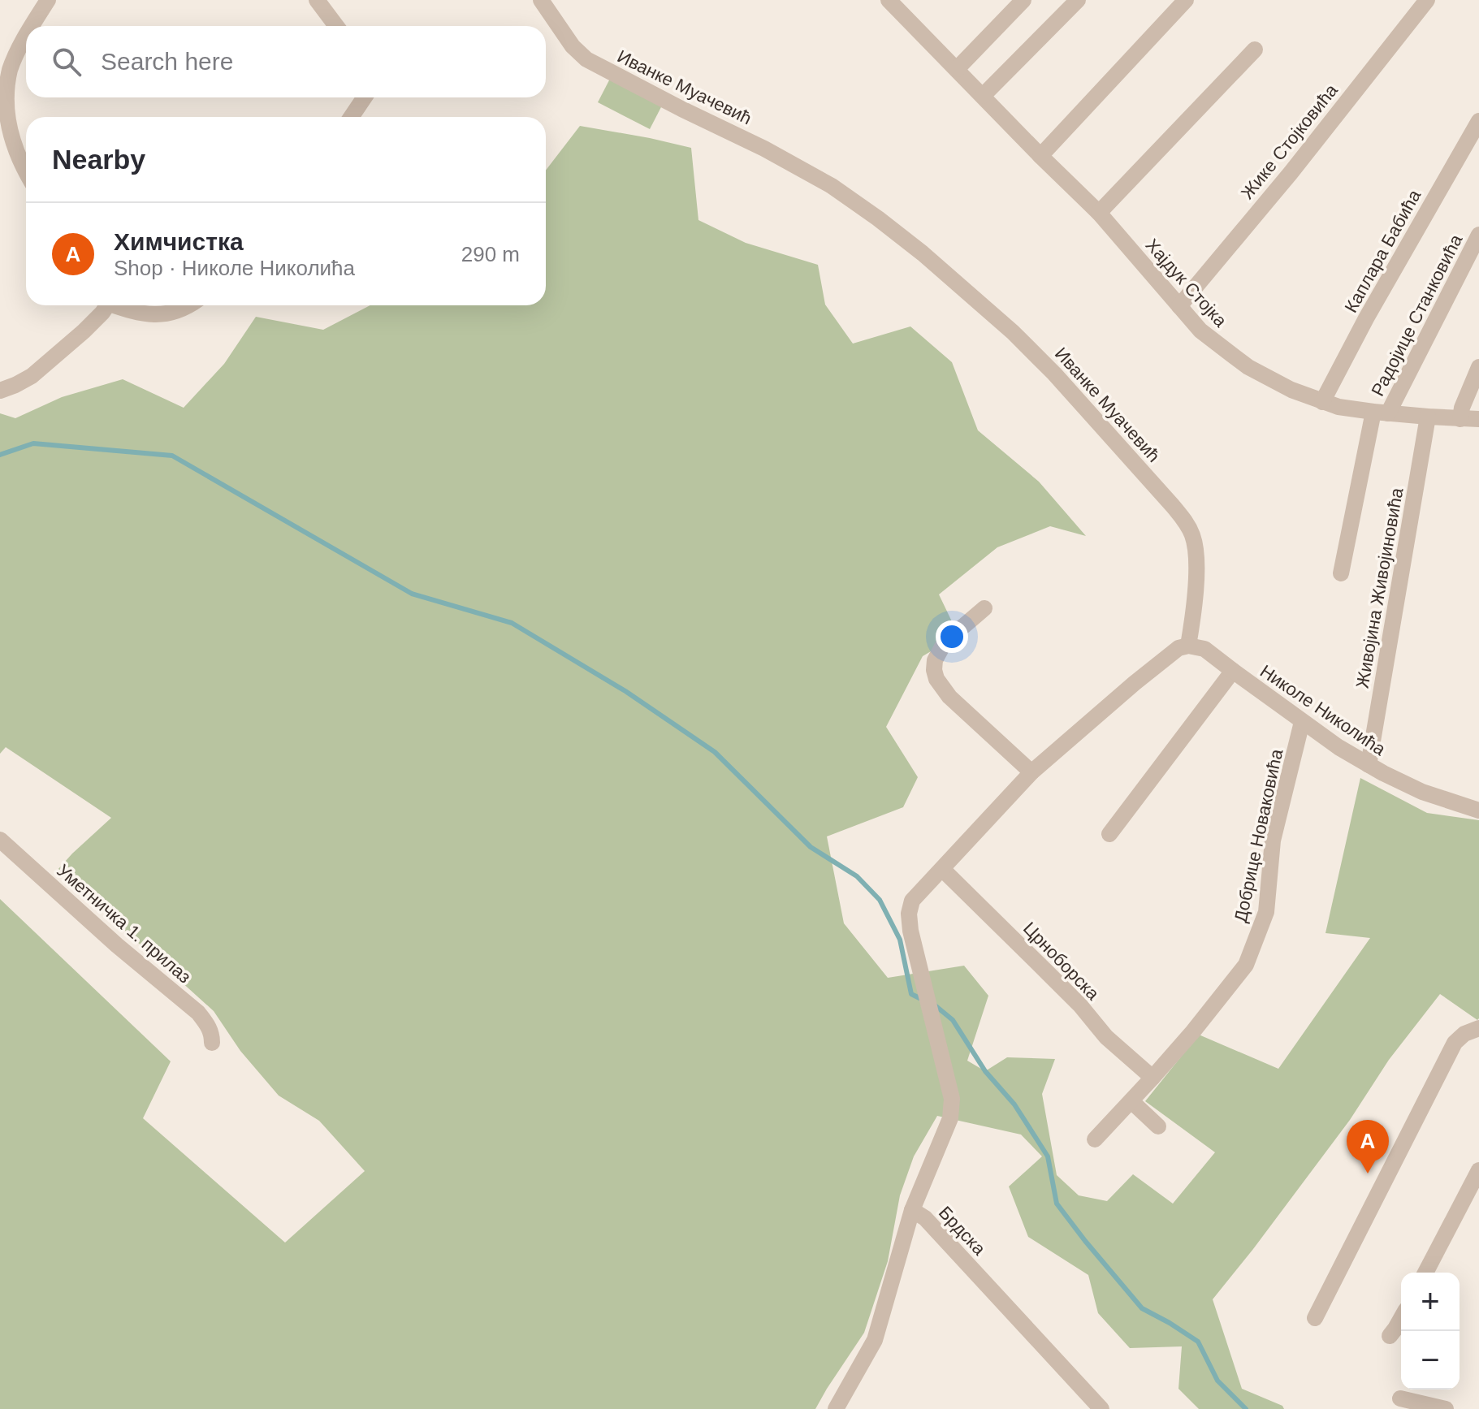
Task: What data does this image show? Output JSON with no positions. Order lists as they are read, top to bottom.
{
  "streets": {
    "street": [
      "Иванке Муачевић",
      "Жике Стојковића",
      "Каплара Бабића",
      "Хајдук Стојка",
      "Радојице Станковића",
      "Живојина Живојиновића",
      "Николе Николића",
      "Добрице Новаковића",
      "Уметничка 1. прилаз",
      "Црноборска",
      "Брдска"
    ]
  },
  "crossings": [
    ["Иванке Муачевић", "Николе Николића"],
    ["Жике Стојковића", "Хајдук Стојка"],
    ["Каплара Бабића", "Хајдук Стојка"],
    ["Хајдук Стојка", "Радојице Станковића"],
    ["Хајдук Стојка", "Живојина Живојиновића"],
    ["Живојина Живојиновића", "Николе Николића"],
    ["Николе Николића", "Добрице Новаковића"],
    ["Добрице Новаковића", "Црноборска"]
  ],
  "page": {
    "search": "Search here",
    "heading": "Nearby",
    "list": [
      {
        "mark": "A",
        "name": "Химчистка",
        "note": "Shop · Николе Николића",
        "value": "290 m"
      }
    ],
    "pins": "A",
    "map_buttons": ["+", "−"]
  }
}
